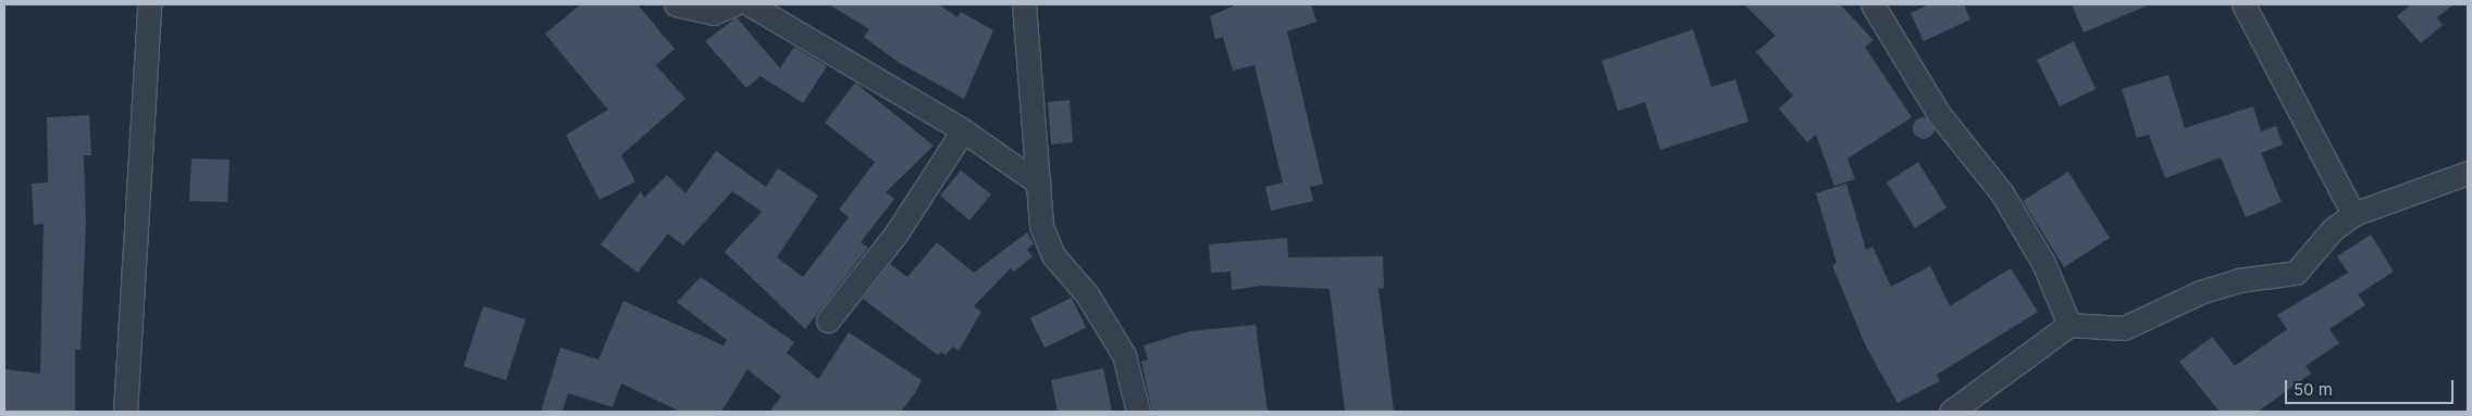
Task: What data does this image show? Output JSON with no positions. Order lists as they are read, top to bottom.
{
  "scale_bar": "50 m"
}
